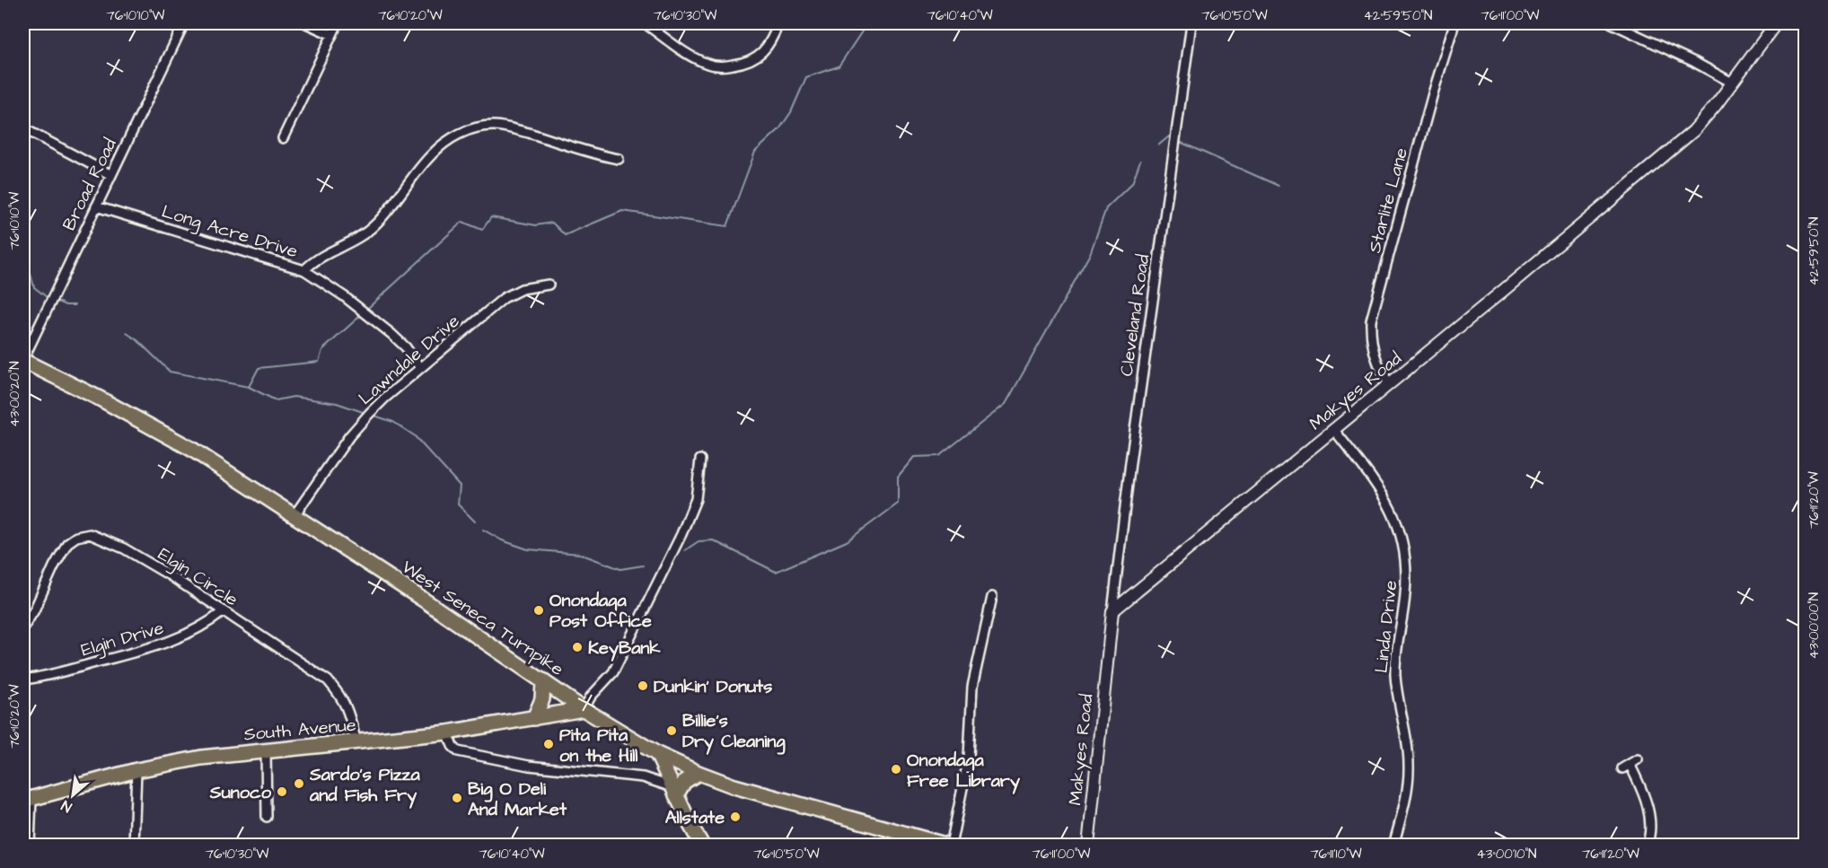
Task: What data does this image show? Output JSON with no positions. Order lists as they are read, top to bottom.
{
  "streets": {
    "main road": ["West Seneca Turnpike", "South Avenue"],
    "street": [
      "Broad Road",
      "Starlite Lane",
      "Long Acre Drive",
      "Cleveland Road",
      "Lawndale Drive",
      "Makyes Road",
      "Elgin Circle",
      "Linda Drive",
      "Elgin Drive"
    ]
  },
  "crossings": [
    ["Broad Road", "Long Acre Drive"],
    ["Broad Road", "West Seneca Turnpike"],
    ["Starlite Lane", "Makyes Road"],
    ["Cleveland Road", "Makyes Road"],
    ["Lawndale Drive", "West Seneca Turnpike"],
    ["Makyes Road", "Linda Drive"],
    ["Elgin Circle", "Elgin Drive"],
    ["Elgin Circle", "South Avenue"],
    ["West Seneca Turnpike", "South Avenue"]
  ],
  "places": [
    "Onondaga Post Office",
    "KeyBank",
    "Dunkin' Donuts",
    "Billie's Dry Cleaning",
    "Pita Pita on the Hill",
    "Onondaga Free Library",
    "Sardo's Pizza and Fish Fry",
    "Sunoco",
    "Big O Deli And Market",
    "Allstate"
  ],
  "north": "bottom left",
  "coordinates": [
    "76°10'10\"W",
    "76°10'20\"W",
    "76°10'30\"W",
    "76°10'40\"W",
    "76°10'50\"W",
    "42°59'50\"N",
    "76°11'00\"W",
    "43°00'20\"N",
    "76°11'20\"W",
    "43°00'00\"N",
    "76°11'10\"W",
    "43°00'10\"N"
  ]
}
